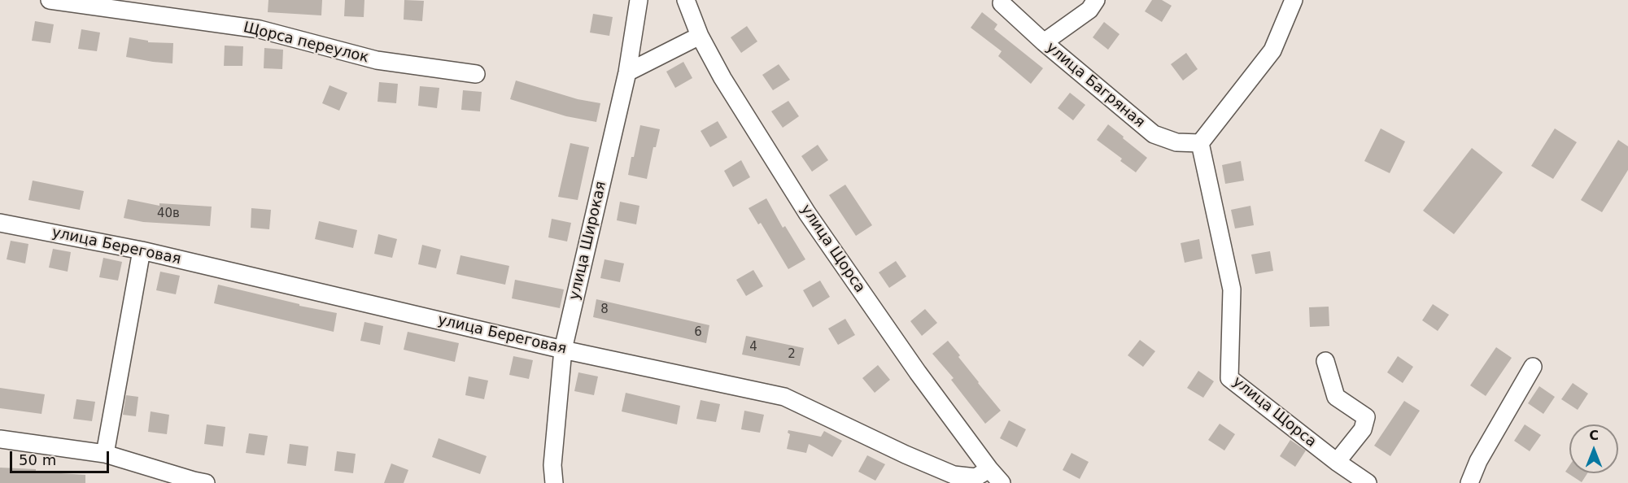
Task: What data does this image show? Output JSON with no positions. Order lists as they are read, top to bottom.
{
  "streets": {
    "street": [
      "Щорса переулок",
      "улица Багряная",
      "улица Широкая",
      "улица Береговая",
      "улица Щорса"
    ]
  },
  "crossings": [
    ["улица Багряная", "улица Щорса"],
    ["улица Широкая", "улица Береговая"],
    ["улица Береговая", "улица Щорса"]
  ],
  "house_numbers": [
    "40в",
    "8",
    "6",
    "4",
    "2"
  ],
  "scale_bar": "50 m",
  "north": "top"
}
